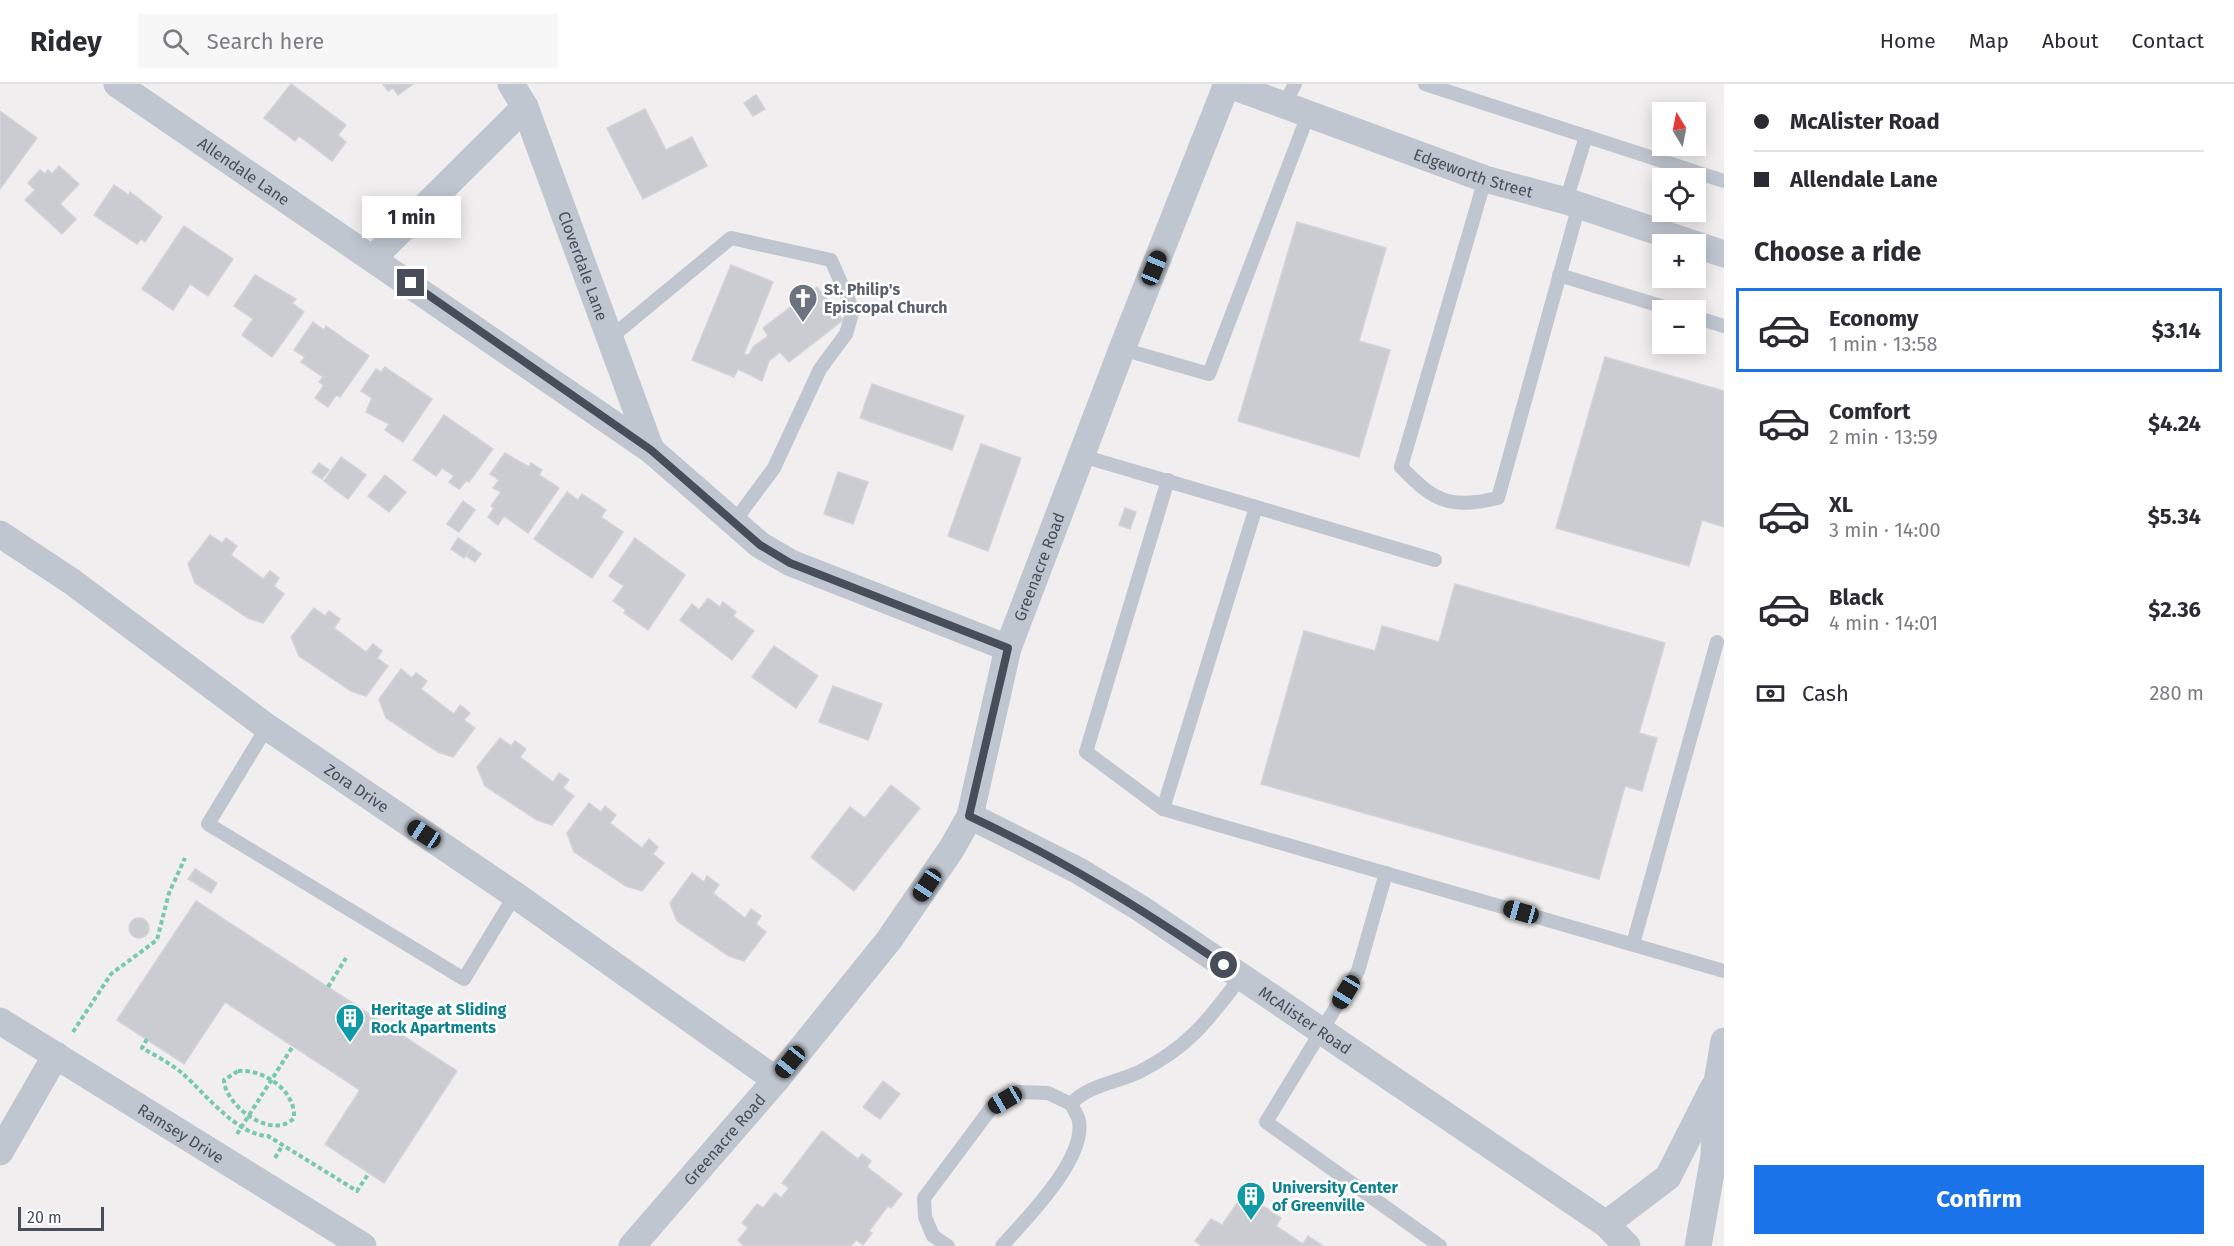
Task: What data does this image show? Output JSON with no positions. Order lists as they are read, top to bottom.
{
  "streets": {
    "street": [
      "Allendale Lane",
      "Edgeworth Street",
      "Cloverdale Lane",
      "Greenacre Road",
      "Zora Drive",
      "McAlister Road",
      "Ramsey Drive"
    ]
  },
  "crossings": [
    ["Allendale Lane", "Cloverdale Lane"],
    ["Allendale Lane", "Greenacre Road"],
    ["Edgeworth Street", "Greenacre Road"],
    ["Greenacre Road", "Zora Drive"],
    ["Greenacre Road", "McAlister Road"]
  ],
  "places": {
    "church": ["St. Philip's Episcopal Church"],
    "building": ["Heritage at Sliding Rock Apartments", "University Center of Greenville"]
  },
  "scale_bar": "20 m",
  "north": "top",
  "page": {
    "header": "Ridey",
    "search": "Search here",
    "nav": [
      "Home",
      "Map",
      "About",
      "Contact"
    ],
    "banner": ["McAlister Road", "Allendale Lane"],
    "map_buttons": ["+", "−"],
    "bubble": "1 min",
    "heading": "Choose a ride",
    "list": [
      {
        "name": "Economy",
        "note": "1 min · 13:58",
        "value": "$3.14"
      },
      {
        "name": "Comfort",
        "note": "2 min · 13:59",
        "value": "$4.24"
      },
      {
        "name": "XL",
        "note": "3 min · 14:00",
        "value": "$5.34"
      },
      {
        "name": "Black",
        "note": "4 min · 14:01",
        "value": "$2.36"
      }
    ],
    "pay": ["Cash", "280 m"],
    "buttons": "Confirm",
    "scale": "20 m"
  }
}
